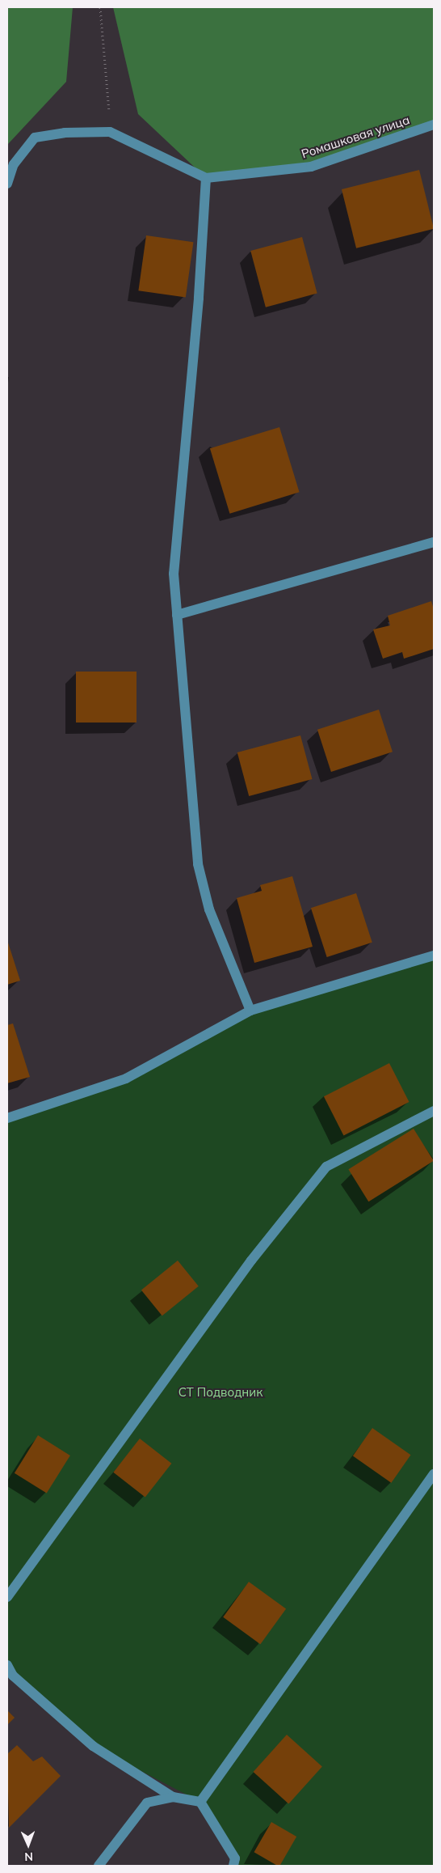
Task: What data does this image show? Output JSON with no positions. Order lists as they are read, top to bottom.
{
  "streets": {
    "lane": ["Ромашковая улица"]
  },
  "parks": ["СТ Подводник"],
  "north": "bottom"
}
